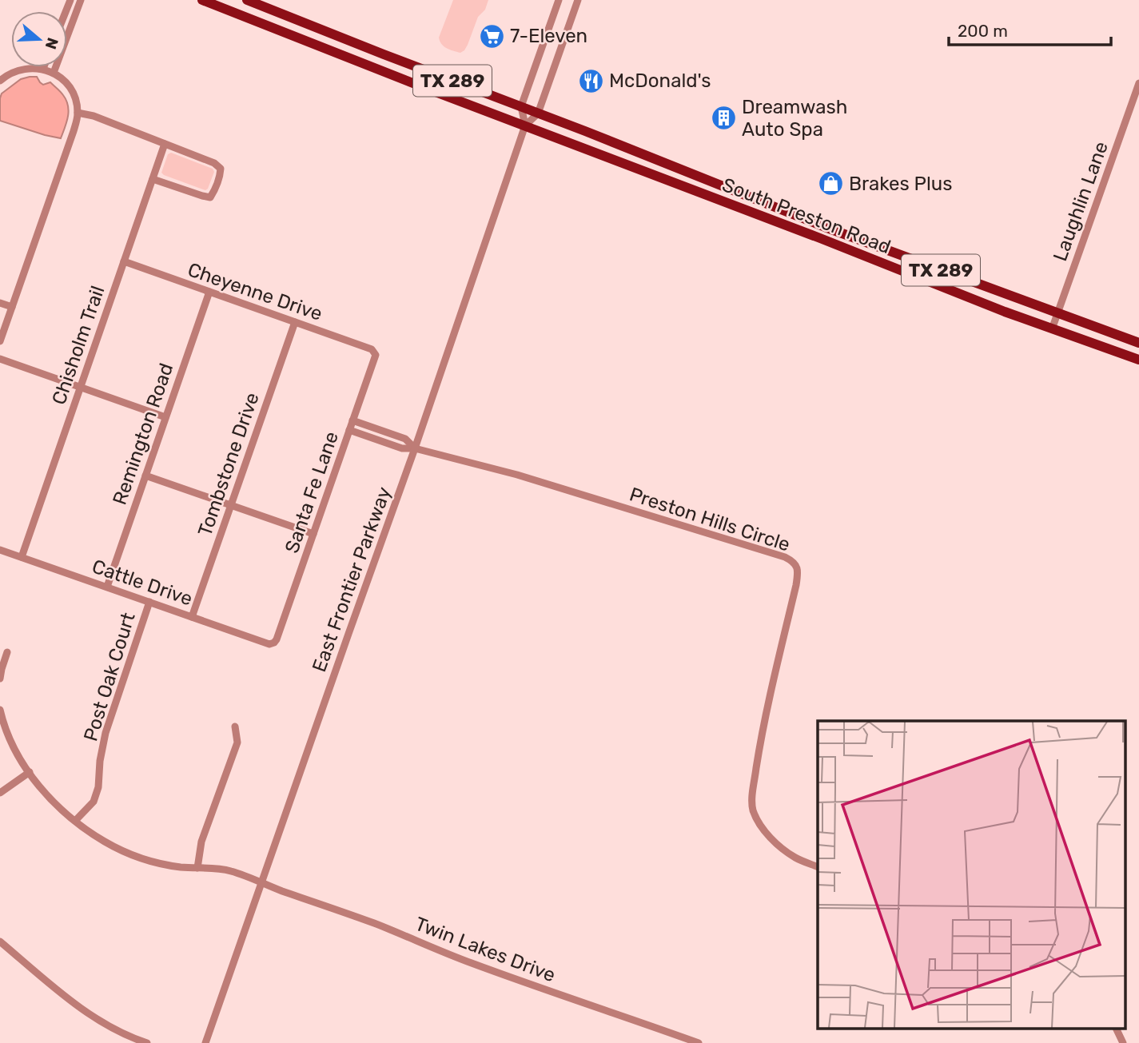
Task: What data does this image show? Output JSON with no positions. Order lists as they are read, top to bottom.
{
  "streets": {
    "main road": ["TX 289", "South Preston Road"],
    "street": [
      "Laughlin Lane",
      "Cheyenne Drive",
      "Chisholm Trail",
      "Remington Road",
      "Tombstone Drive",
      "Santa Fe Lane",
      "Preston Hills Circle",
      "East Frontier Parkway",
      "Cattle Drive",
      "Post Oak Court",
      "Twin Lakes Drive"
    ]
  },
  "crossings": [
    ["TX 289", "South Preston Road"],
    ["TX 289", "East Frontier Parkway"],
    ["Laughlin Lane", "South Preston Road"],
    ["South Preston Road", "East Frontier Parkway"],
    ["Cheyenne Drive", "Chisholm Trail"],
    ["Cheyenne Drive", "Remington Road"],
    ["Cheyenne Drive", "Tombstone Drive"],
    ["Cheyenne Drive", "Santa Fe Lane"],
    ["Chisholm Trail", "Cattle Drive"],
    ["Remington Road", "Cattle Drive"],
    ["Tombstone Drive", "Cattle Drive"],
    ["Santa Fe Lane", "Cattle Drive"],
    ["Preston Hills Circle", "East Frontier Parkway"],
    ["East Frontier Parkway", "Twin Lakes Drive"],
    ["Cattle Drive", "Post Oak Court"],
    ["Post Oak Court", "Twin Lakes Drive"]
  ],
  "places": {
    "supermarket": ["7-Eleven"],
    "restaurant": ["McDonald's"],
    "building": ["Dreamwash Auto Spa"],
    "shop": ["Brakes Plus"]
  },
  "scale_bar": "200 m",
  "north": "right"
}
